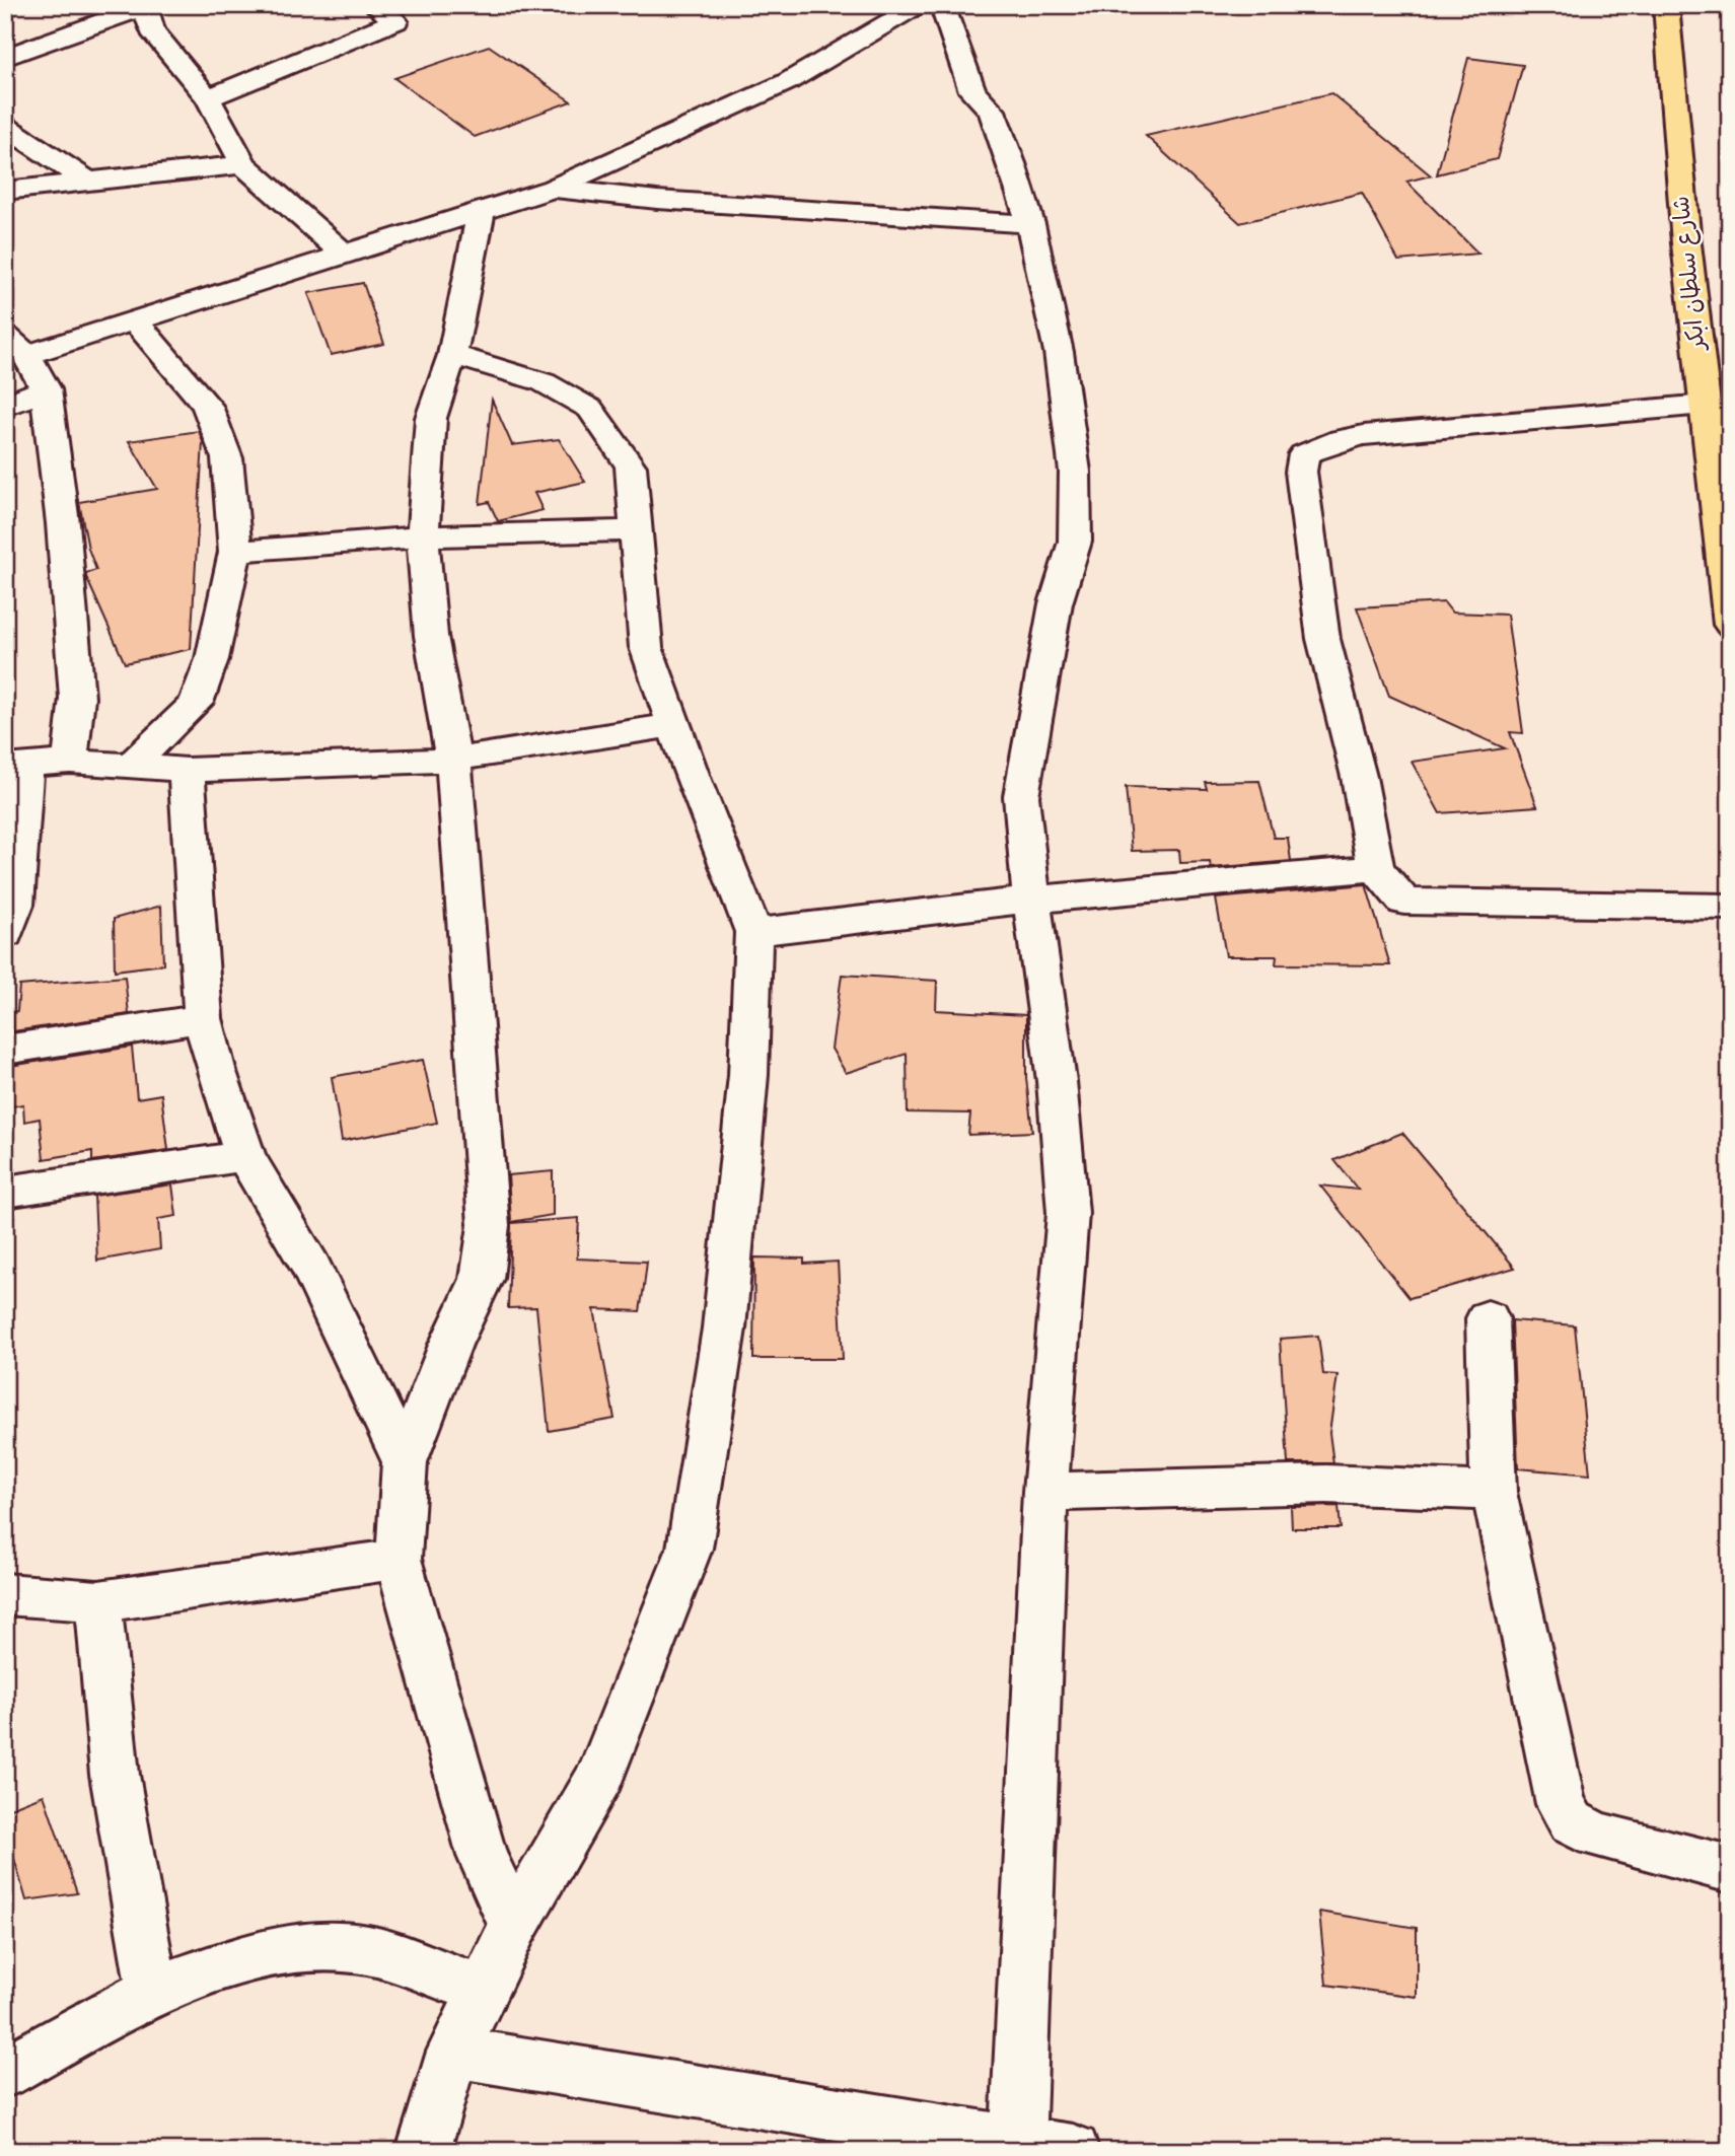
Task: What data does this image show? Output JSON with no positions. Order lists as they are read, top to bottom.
{
  "streets": {
    "highway": ["شارع سلطان ابكر"]
  }
}
